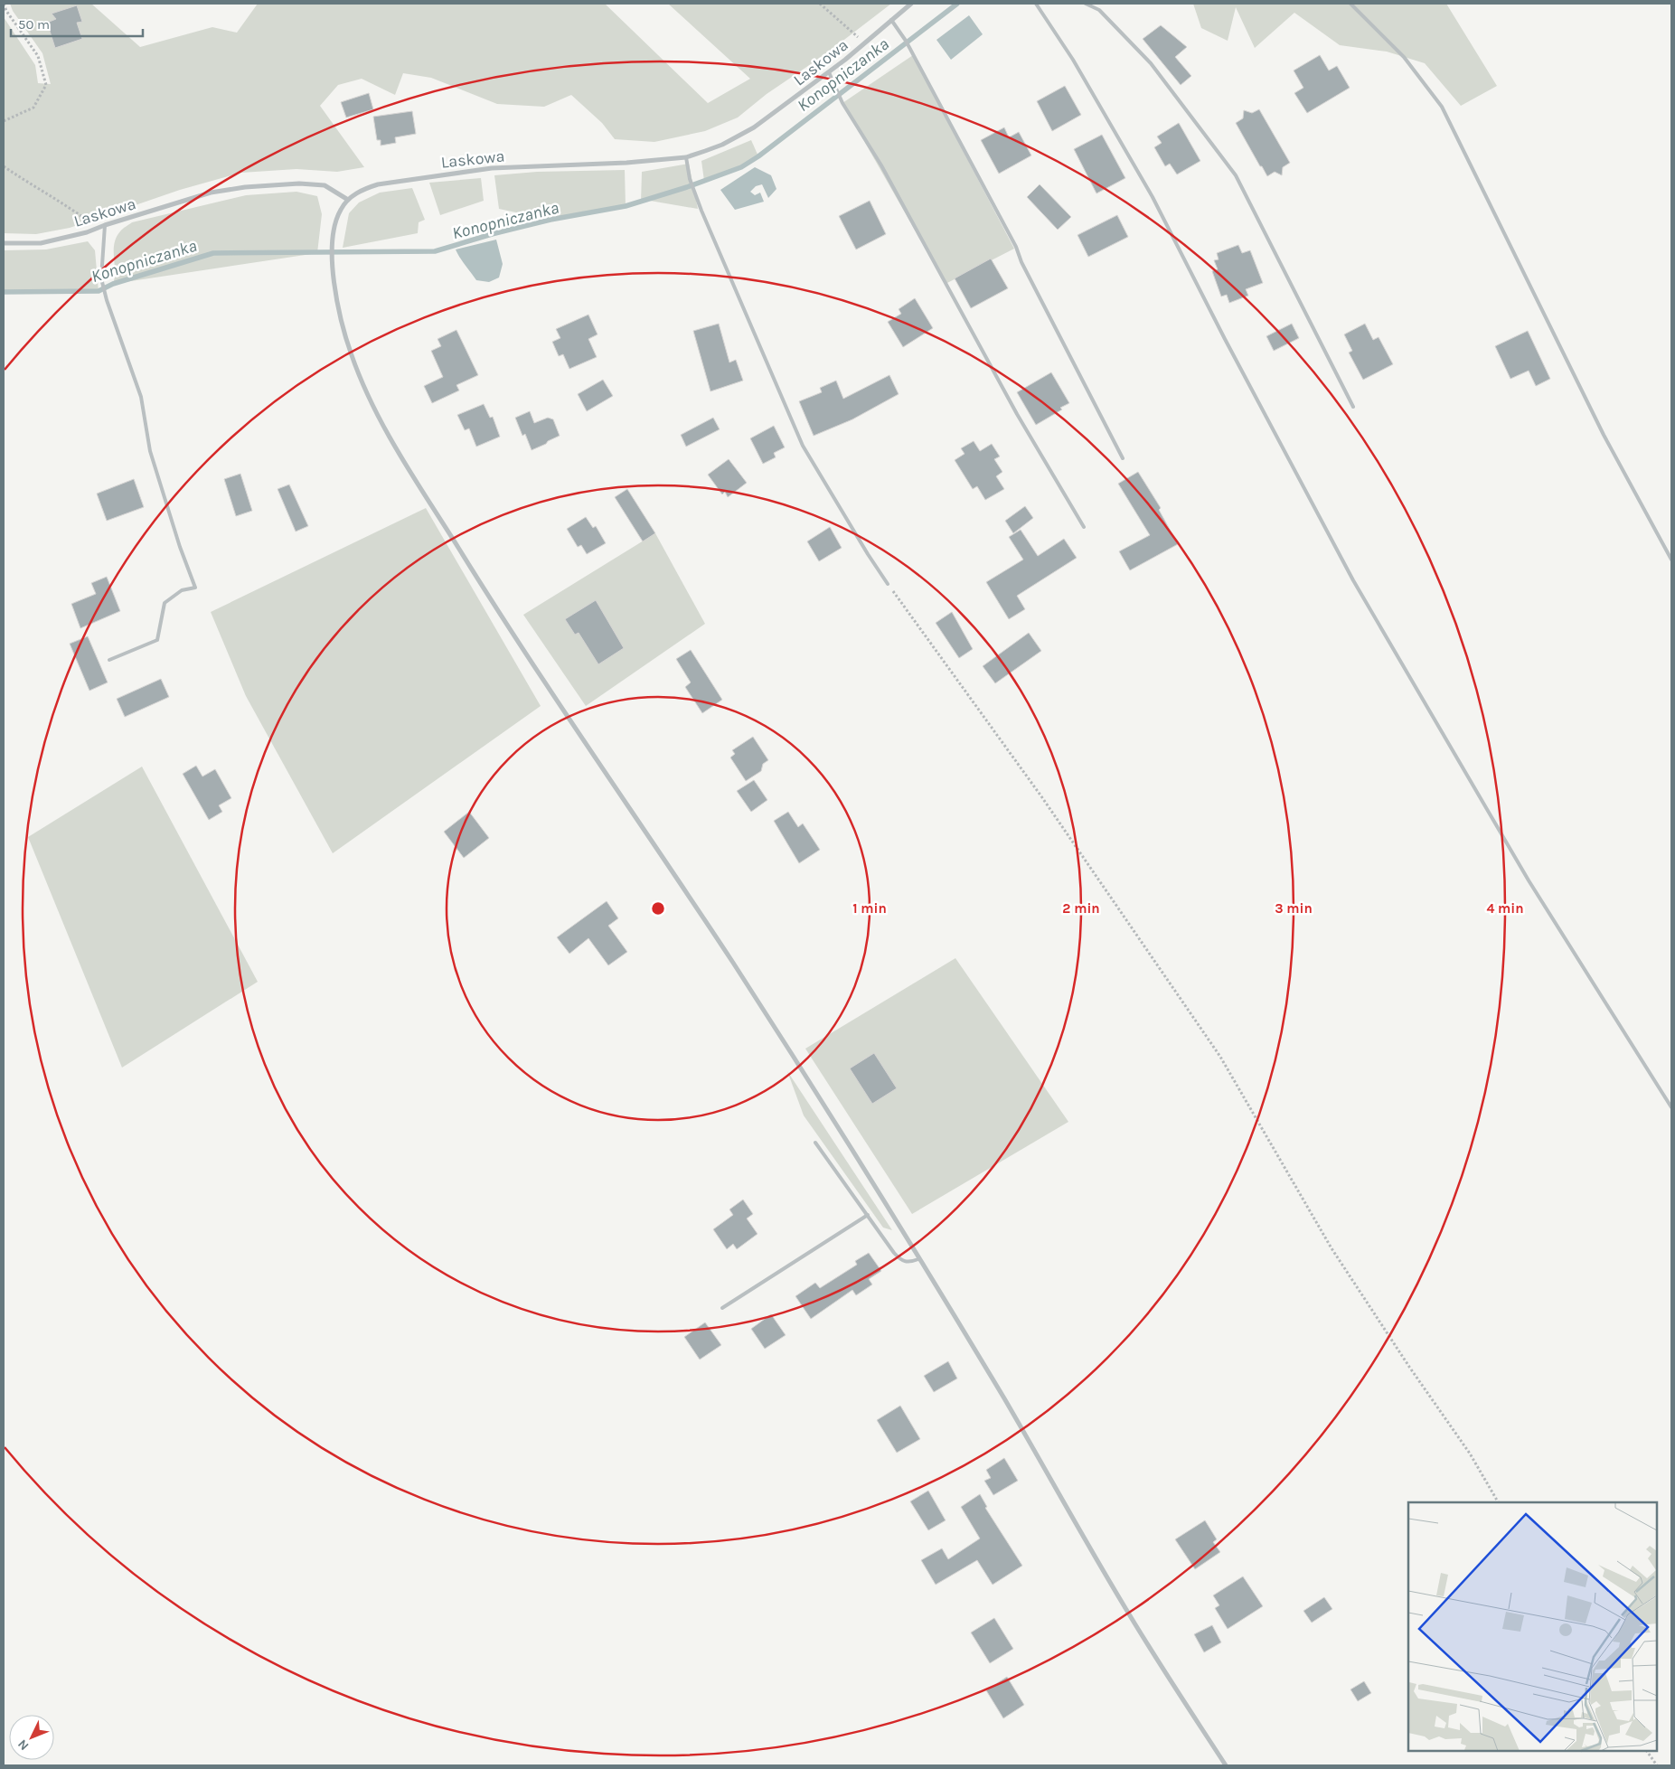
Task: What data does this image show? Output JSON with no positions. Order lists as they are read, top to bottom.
{
  "streets": {
    "street": ["Laskowa"]
  },
  "water": ["Konopniczanka"],
  "scale_bar": "50 m",
  "north": "bottom left",
  "rings": [
    "1 min",
    "2 min",
    "3 min",
    "4 min"
  ]
}
